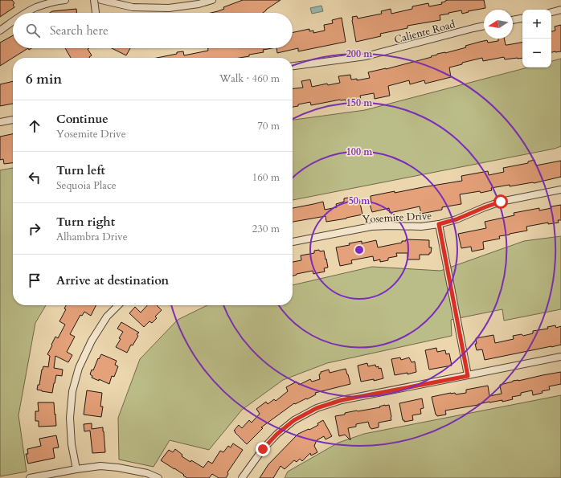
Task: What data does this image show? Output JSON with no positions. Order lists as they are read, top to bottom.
{
  "streets": {
    "street": ["Caliente Road", "Yosemite Drive"]
  },
  "north": "left",
  "page": {
    "map_buttons": ["+", "−"],
    "search": "Search here",
    "heading": ["6 min", "Walk · 460 m"],
    "list": [
      ["Continue", "Yosemite Drive", "70 m"],
      ["Turn left", "Sequoia Place", "160 m"],
      ["Turn right", "Alhambra Drive", "230 m"],
      "Arrive at destination"
    ]
  },
  "rings": [
    "200 m",
    "150 m",
    "100 m",
    "50 m"
  ]
}
